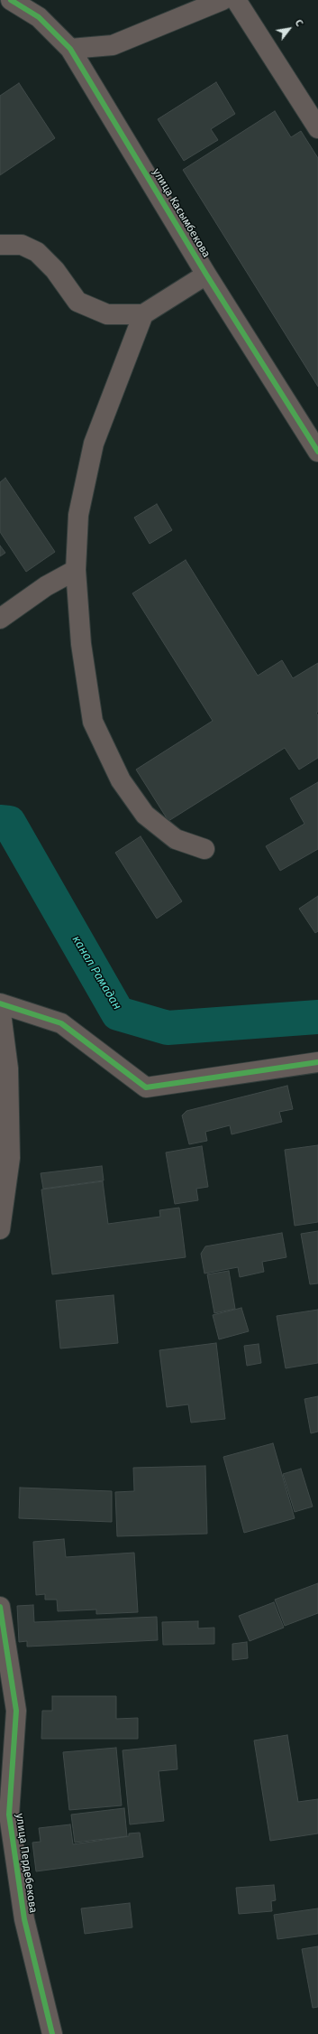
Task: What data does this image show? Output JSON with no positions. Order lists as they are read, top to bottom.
{
  "streets": {
    "street": ["улица Касымбекова", "улица Пердебекова"]
  },
  "water": ["канал Рамадан"],
  "north": "top right"
}
